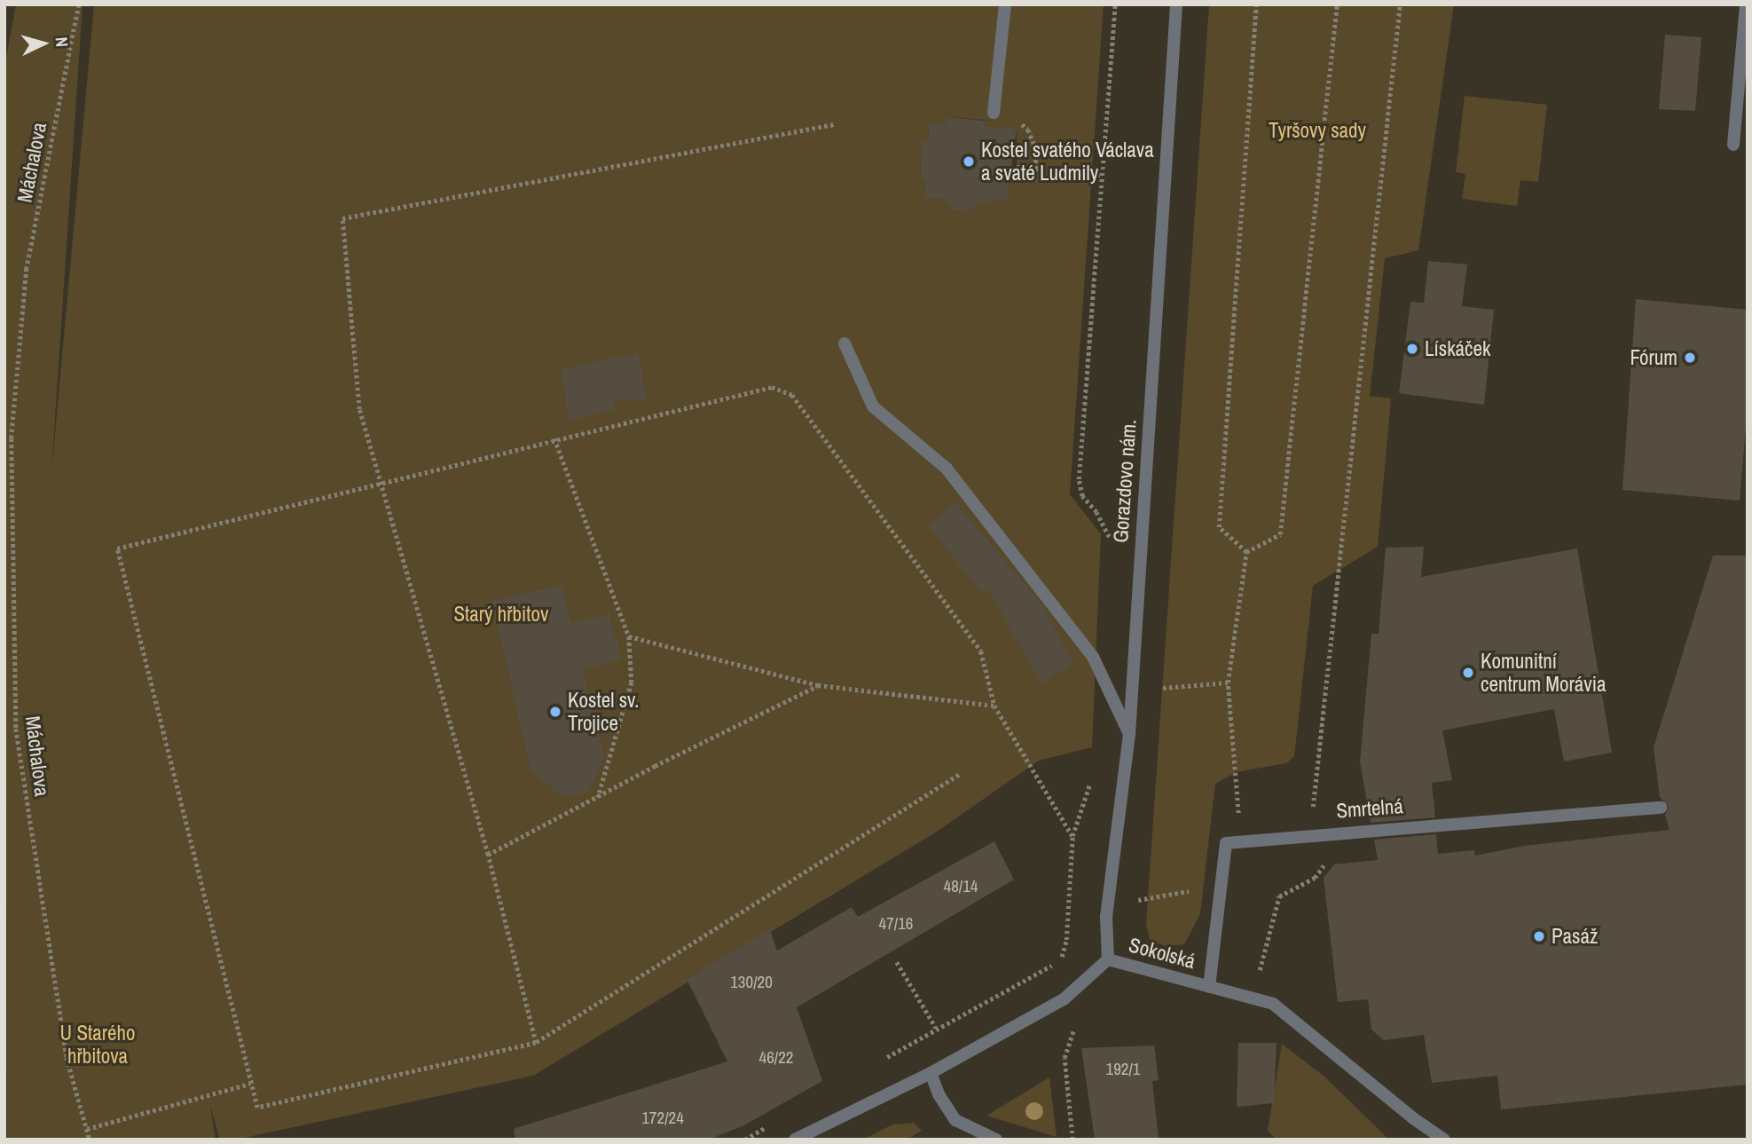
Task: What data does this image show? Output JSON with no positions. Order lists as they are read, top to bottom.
{
  "streets": {
    "street": ["Gorazdovo nám.", "Smrtelná", "Sokolská"],
    "path": ["Máchalova"]
  },
  "crossings": [
    ["Gorazdovo nám.", "Sokolská"]
  ],
  "parks": ["Tyršovy sady", "Starý hřbitov", "U Starého hřbitova"],
  "places": [
    "Kostel svatého Václava a svaté Ludmily",
    "Lískáček",
    "Fórum",
    "Komunitní centrum Morávia",
    "Kostel sv. Trojice",
    "Pasáž"
  ],
  "house_numbers": [
    "48/14",
    "47/16",
    "130/20",
    "46/22",
    "192/1",
    "172/24"
  ],
  "north": "right"
}
